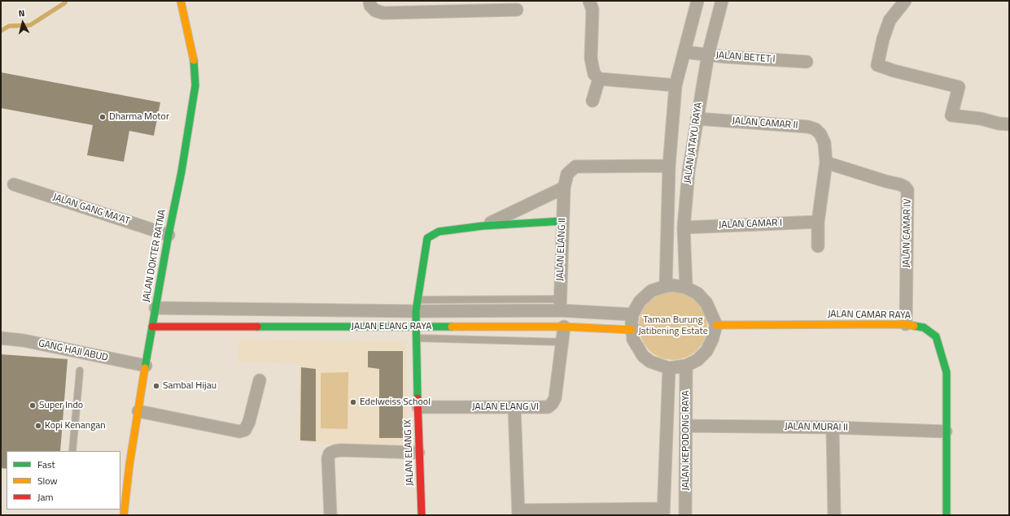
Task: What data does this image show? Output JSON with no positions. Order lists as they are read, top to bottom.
{
  "streets": {
    "street": [
      "JALAN BETET I",
      "JALAN CAMAR II",
      "JALAN JATAYU RAYA",
      "JALAN GANG MA'AT",
      "JALAN CAMAR I",
      "JALAN CAMAR IV",
      "JALAN ELANG II",
      "JALAN DOKTER RATNA",
      "JALAN CAMAR RAYA",
      "JALAN ELANG RAYA",
      "GANG HAJI ABUD",
      "JALAN ELANG VI",
      "JALAN MURAI II",
      "JALAN KEPODONG RAYA",
      "JALAN ELANG IX"
    ]
  },
  "crossings": [
    ["JALAN BETET I", "JALAN JATAYU RAYA"],
    ["JALAN CAMAR II", "JALAN JATAYU RAYA"],
    ["JALAN CAMAR II", "JALAN CAMAR IV"],
    ["JALAN JATAYU RAYA", "JALAN CAMAR I"],
    ["JALAN JATAYU RAYA", "JALAN ELANG II"],
    ["JALAN JATAYU RAYA", "JALAN CAMAR RAYA"],
    ["JALAN JATAYU RAYA", "JALAN ELANG RAYA"],
    ["JALAN JATAYU RAYA", "JALAN KEPODONG RAYA"],
    ["JALAN GANG MA'AT", "JALAN DOKTER RATNA"],
    ["JALAN CAMAR IV", "JALAN CAMAR RAYA"],
    ["JALAN ELANG II", "JALAN ELANG RAYA"],
    ["JALAN DOKTER RATNA", "JALAN ELANG RAYA"],
    ["JALAN DOKTER RATNA", "GANG HAJI ABUD"],
    ["JALAN CAMAR RAYA", "JALAN ELANG RAYA"],
    ["JALAN CAMAR RAYA", "JALAN MURAI II"],
    ["JALAN CAMAR RAYA", "JALAN KEPODONG RAYA"],
    ["JALAN ELANG RAYA", "JALAN ELANG VI"],
    ["JALAN ELANG RAYA", "JALAN KEPODONG RAYA"],
    ["JALAN ELANG RAYA", "JALAN ELANG IX"],
    ["JALAN ELANG VI", "JALAN ELANG IX"],
    ["JALAN MURAI II", "JALAN KEPODONG RAYA"]
  ],
  "parks": ["Taman Burung Jatibening Estate"],
  "places": [
    "Dharma Motor",
    "Sambal Hijau",
    "Edelweiss School",
    "Super Indo",
    "Kopi Kenangan"
  ],
  "legend": ["Fast", "Slow", "Jam"],
  "north": "top"
}
